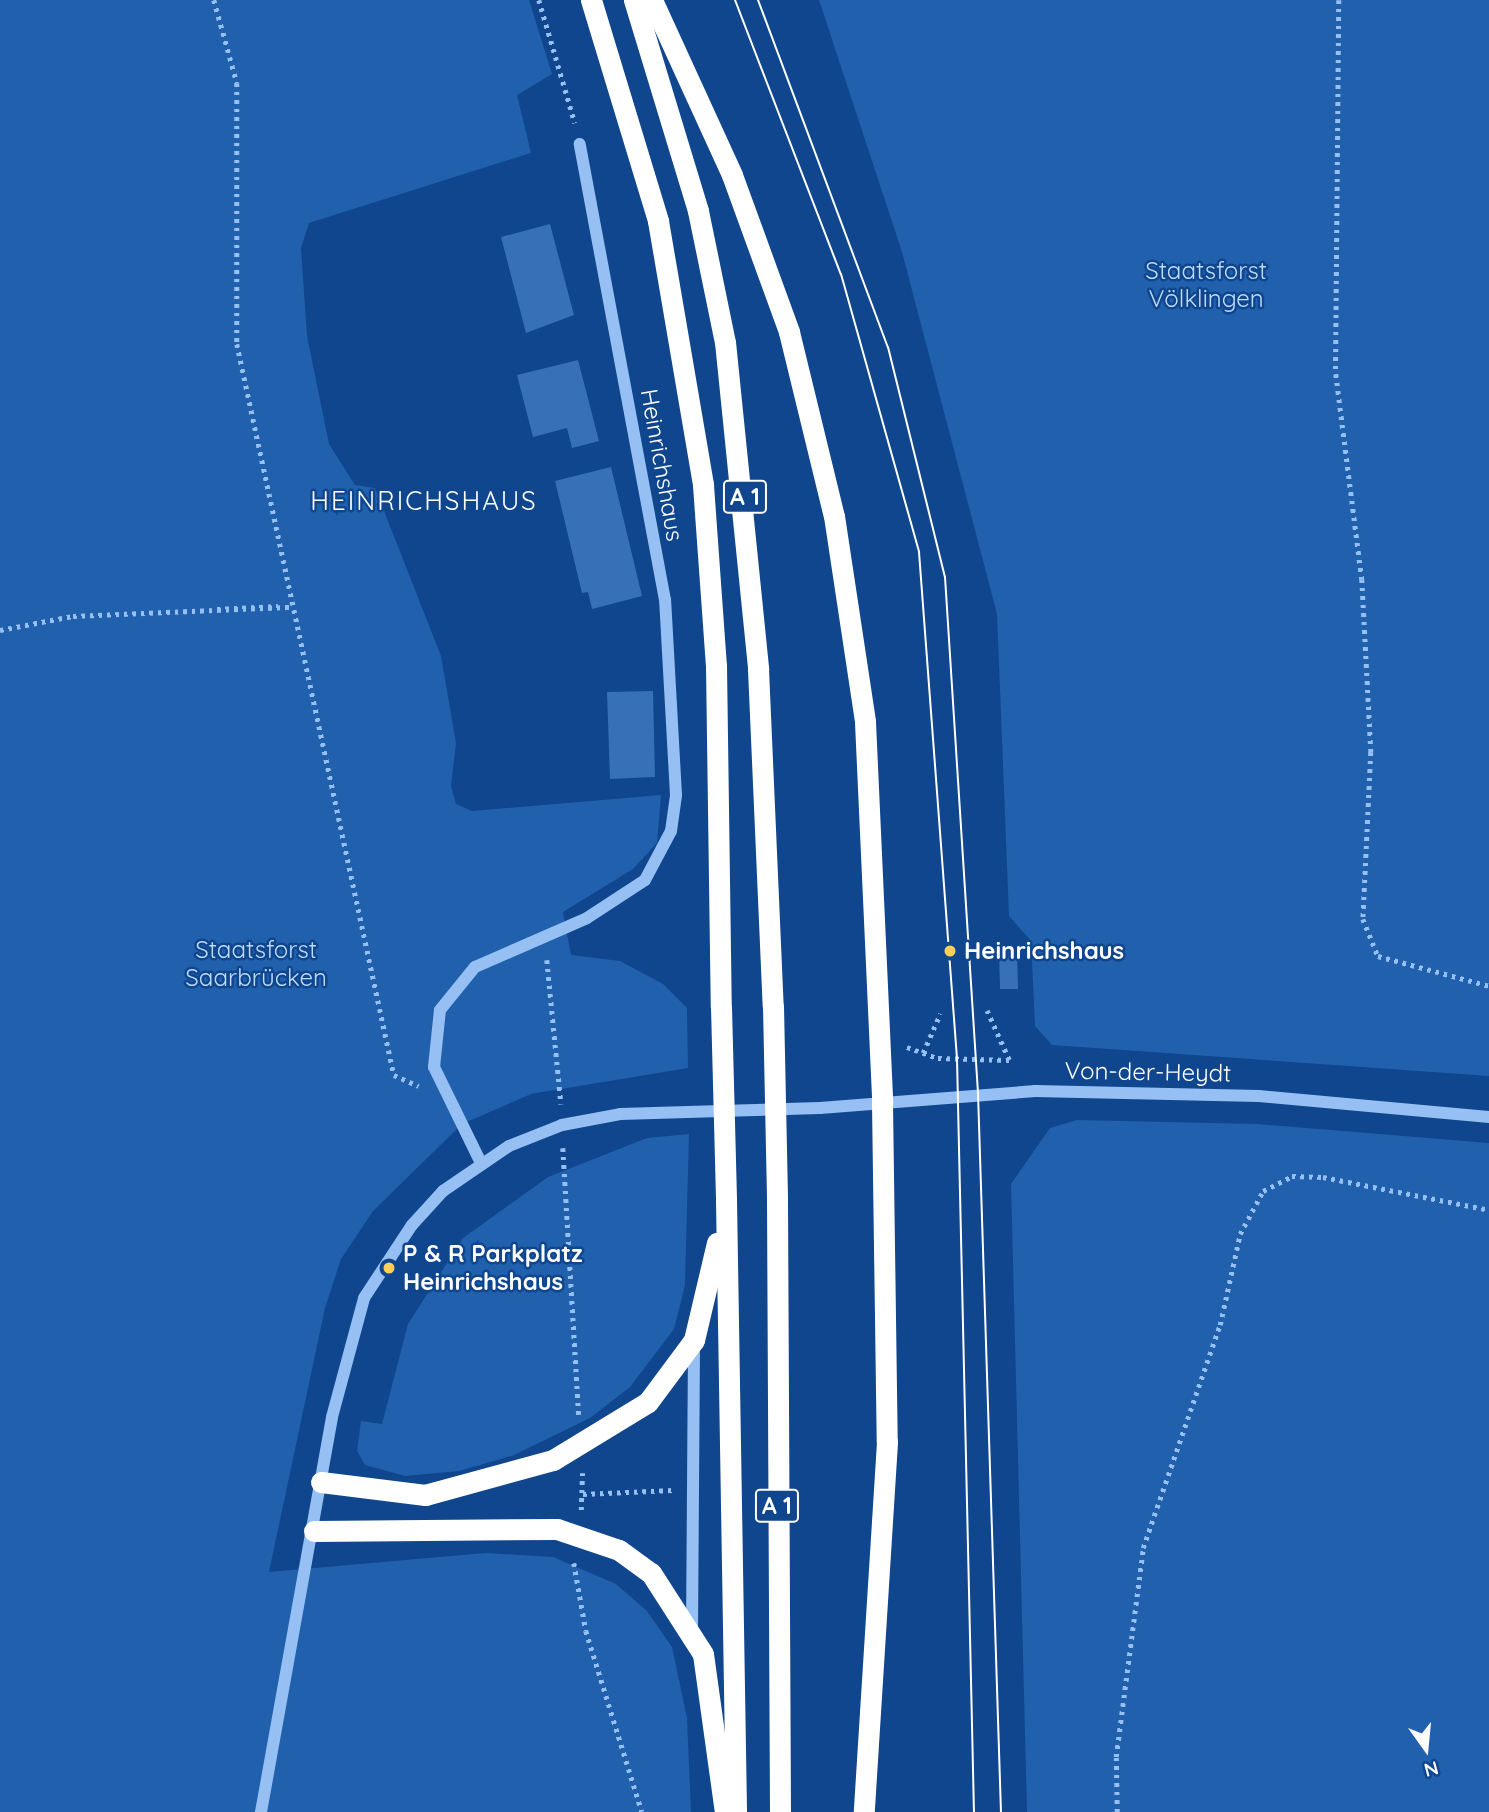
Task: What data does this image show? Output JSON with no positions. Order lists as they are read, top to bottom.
{
  "streets": {
    "highway": ["A 1"],
    "street": ["Heinrichshaus", "Von-der-Heydt"]
  },
  "crossings": [
    ["Heinrichshaus", "Von-der-Heydt"]
  ],
  "districts": ["HEINRICHSHAUS"],
  "parks": ["Staatsforst Völklingen", "Staatsforst Saarbrücken"],
  "places": ["Heinrichshaus", "P & R Parkplatz Heinrichshaus"],
  "north": "bottom"
}
